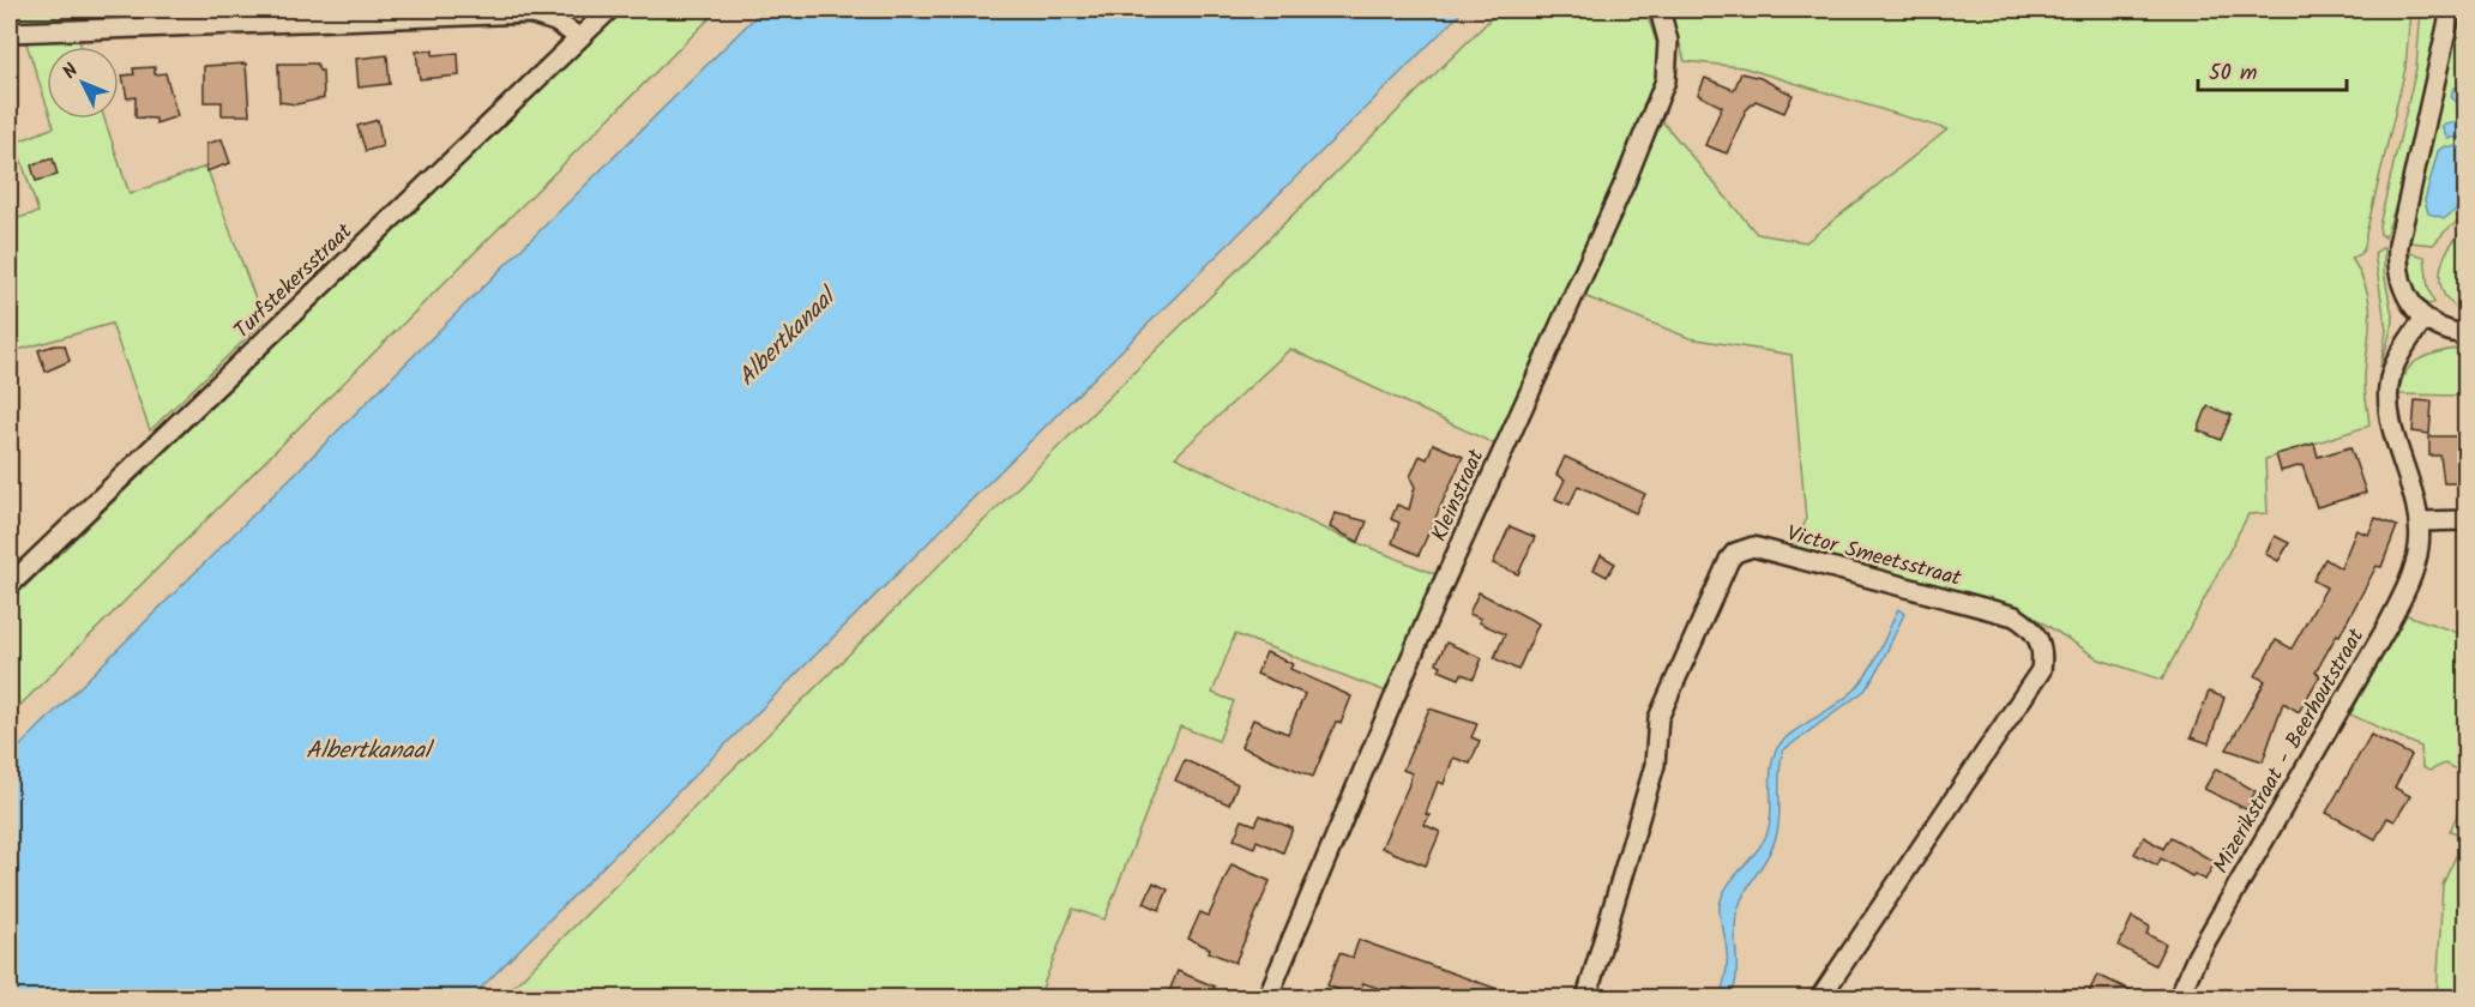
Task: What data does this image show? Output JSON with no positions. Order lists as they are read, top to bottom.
{
  "streets": {
    "street": [
      "Turfstekersstraat",
      "Kleinstraat",
      "Victor Smeetsstraat",
      "Mizerikstraat - Beerhoutstraat"
    ]
  },
  "water": ["Albertkanaal"],
  "scale_bar": "50 m",
  "north": "top left"
}
